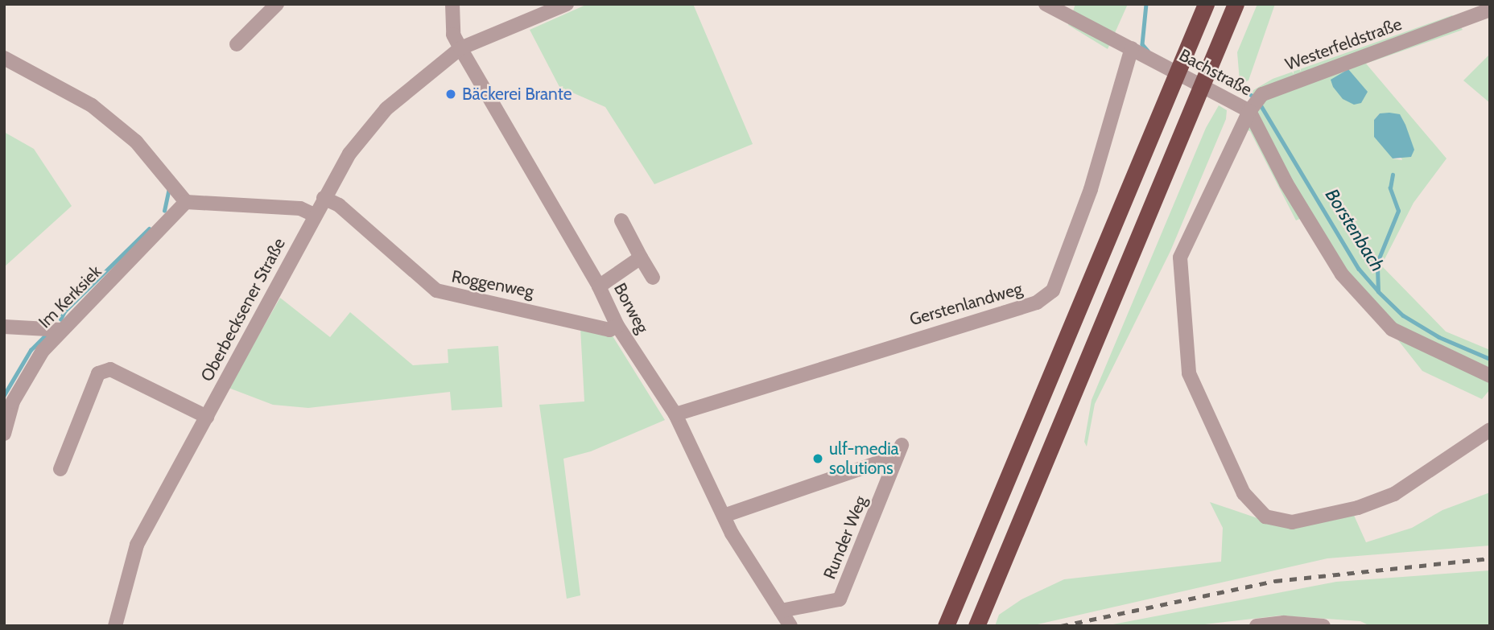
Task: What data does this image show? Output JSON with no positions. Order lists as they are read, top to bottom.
{
  "streets": {
    "street": [
      "Westerfeldstraße",
      "Bachstraße",
      "Roggenweg",
      "Im Kerksiek",
      "Gerstenlandweg",
      "Borweg",
      "Oberbecksener Straße",
      "Runder Weg"
    ]
  },
  "crossings": [
    ["Westerfeldstraße", "Bachstraße"],
    ["Bachstraße", "Gerstenlandweg"],
    ["Roggenweg", "Borweg"],
    ["Roggenweg", "Oberbecksener Straße"],
    ["Gerstenlandweg", "Borweg"],
    ["Borweg", "Oberbecksener Straße"],
    ["Borweg", "Runder Weg"]
  ],
  "water": ["Borstenbach"],
  "places": ["Bäckerei Brante", "ulf-media solutions"]
}
